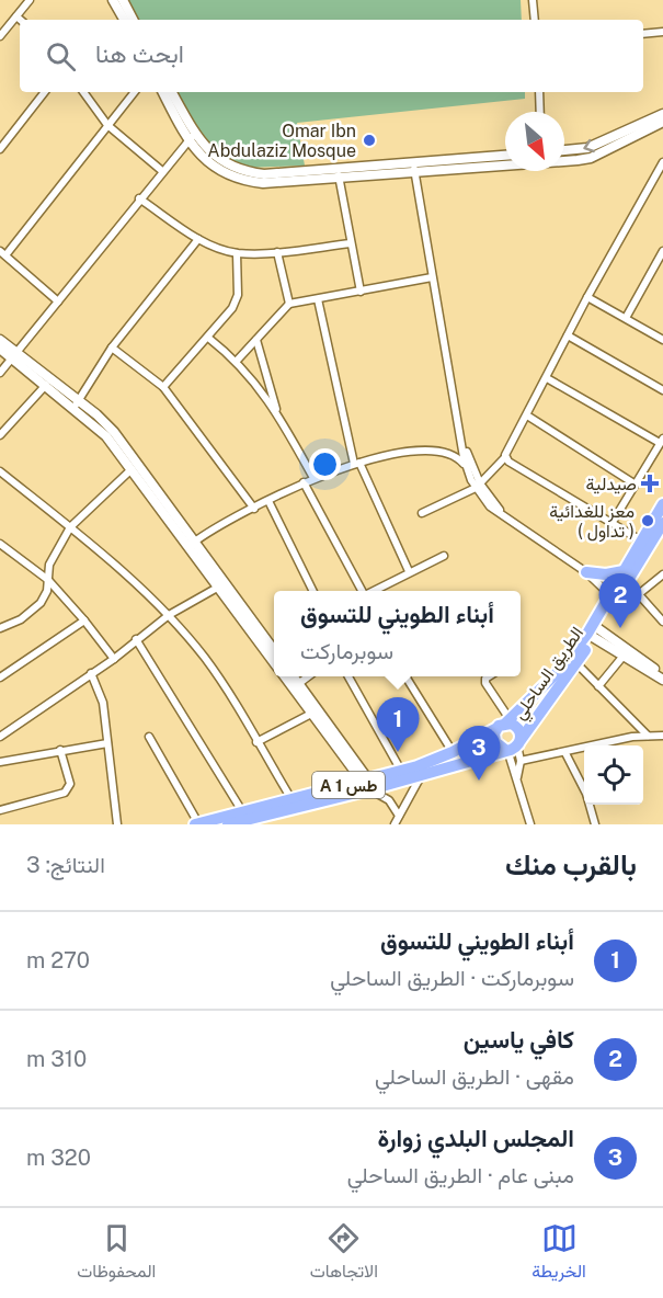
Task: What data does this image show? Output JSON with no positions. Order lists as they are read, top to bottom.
{
  "streets": {
    "highway": ["الطريق الساحلي", "A 1 طس"]
  },
  "places": {
    "other": ["Omar Ibn Abdulaziz Mosque", "معز للغدائية ( تداول )"],
    "health": ["صيدلية"]
  },
  "north": "bottom right",
  "page": {
    "search": "ابحث هنا",
    "pins": ["2", "1", "3"],
    "popup": ["أبناء الطويني للتسوق", "سوبرماركت"],
    "heading": ["بالقرب منك", "النتائج: 3"],
    "list": [
      {
        "mark": "1",
        "name": "أبناء الطويني للتسوق",
        "note": "سوبرماركت · الطريق الساحلي",
        "value": "270 m"
      },
      {
        "mark": "2",
        "name": "كافي ياسين",
        "note": "مقهى · الطريق الساحلي",
        "value": "310 m"
      },
      {
        "mark": "3",
        "name": "المجلس البلدي زوارة",
        "note": "مبنى عام · الطريق الساحلي",
        "value": "320 m"
      }
    ],
    "nav": ["الخريطة", "الاتجاهات", "المحفوظات"]
  }
}
